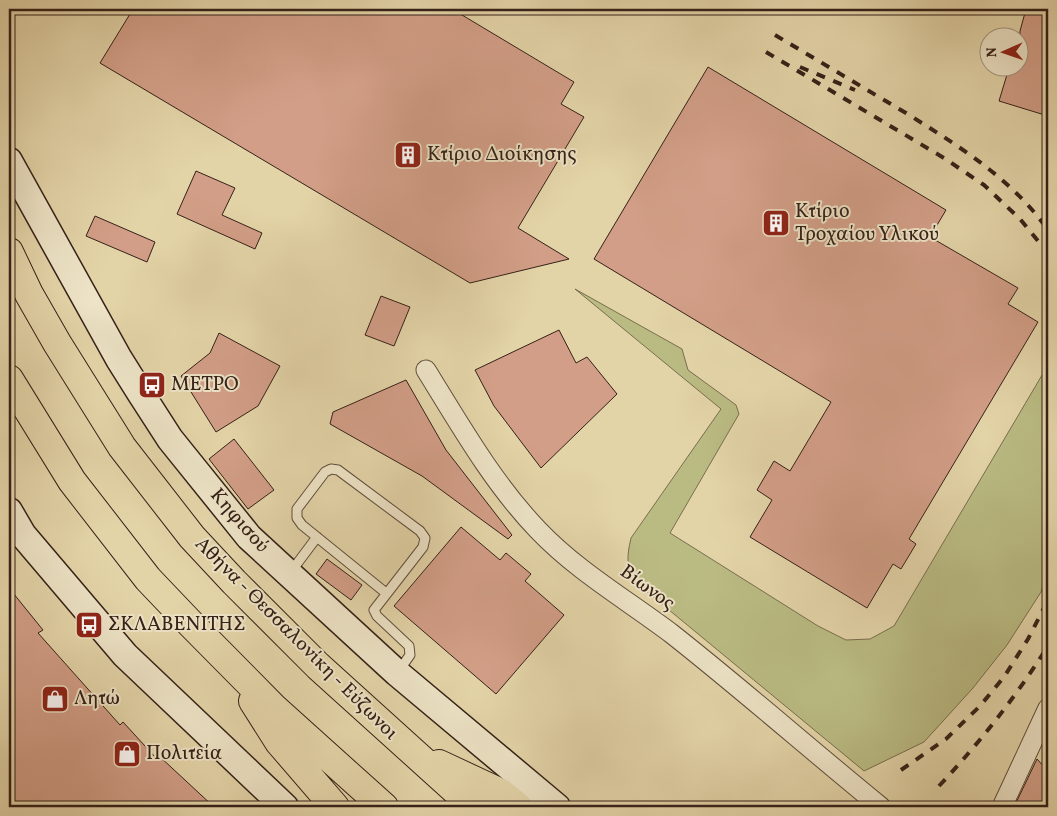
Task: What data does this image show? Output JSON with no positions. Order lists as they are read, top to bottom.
{
  "streets": {
    "highway": ["Αθήνα - Θεσσαλονίκη - Εύζωνοι"],
    "main road": ["Κηφισού"],
    "street": ["Βίωνος"]
  },
  "places": {
    "building": ["Κτίριο Διοίκησης", "Κτίριο Τροχαίου Υλικού"],
    "bus stop": ["ΜΕΤΡΟ", "ΣΚΛΑΒΕΝΙΤΗΣ"],
    "shop": ["Λητώ", "Πολιτεία"]
  },
  "north": "left"
}
